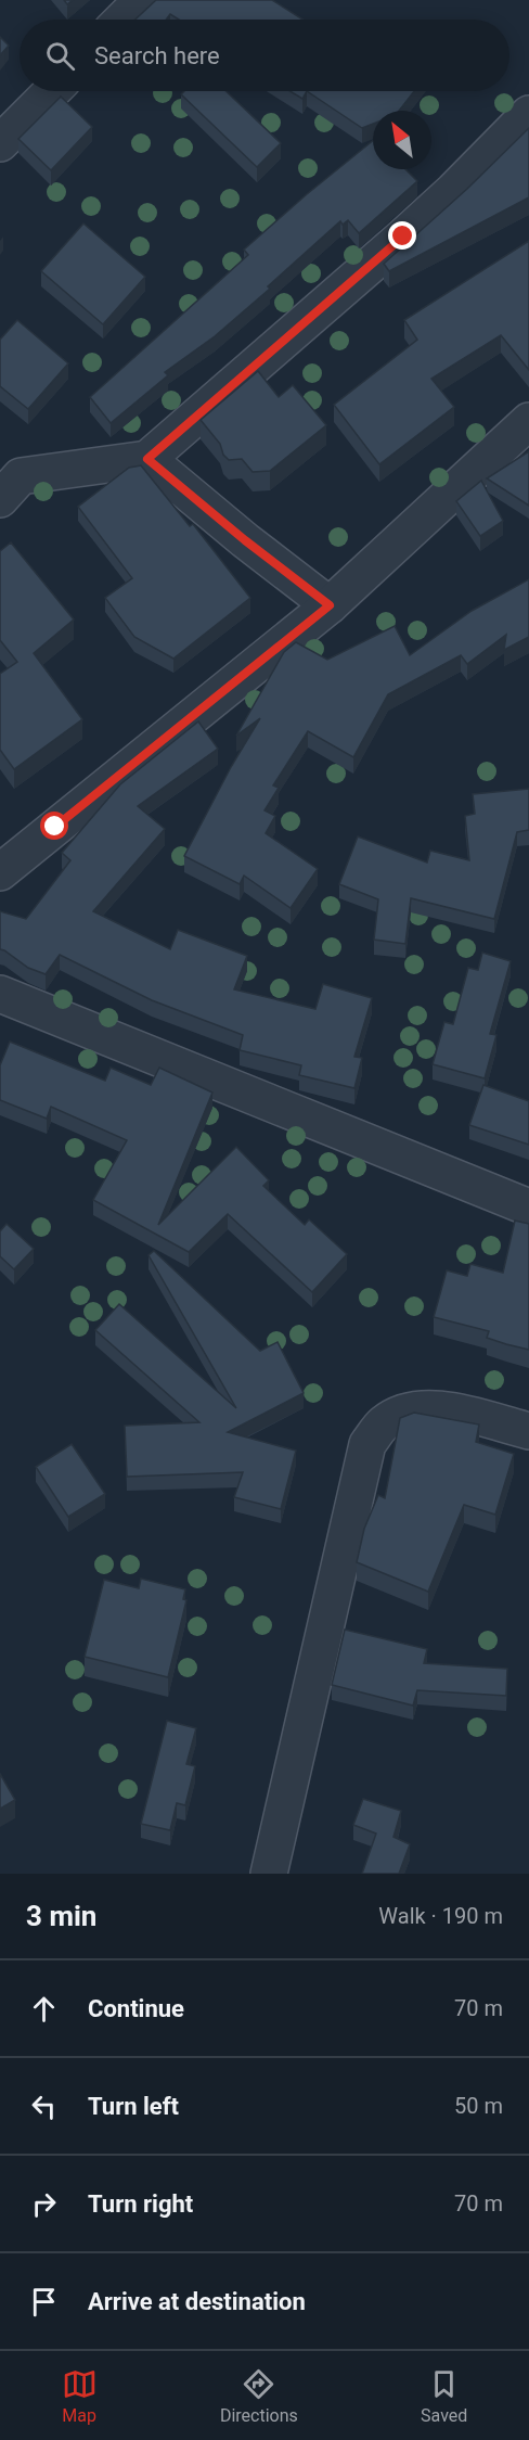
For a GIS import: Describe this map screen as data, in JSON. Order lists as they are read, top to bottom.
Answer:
{
  "north": "top left",
  "page": {
    "search": "Search here",
    "heading": ["3 min", "Walk · 190 m"],
    "list": [
      ["Continue", "70 m"],
      ["Turn left", "50 m"],
      ["Turn right", "70 m"],
      "Arrive at destination"
    ],
    "nav": ["Map", "Directions", "Saved"]
  }
}
